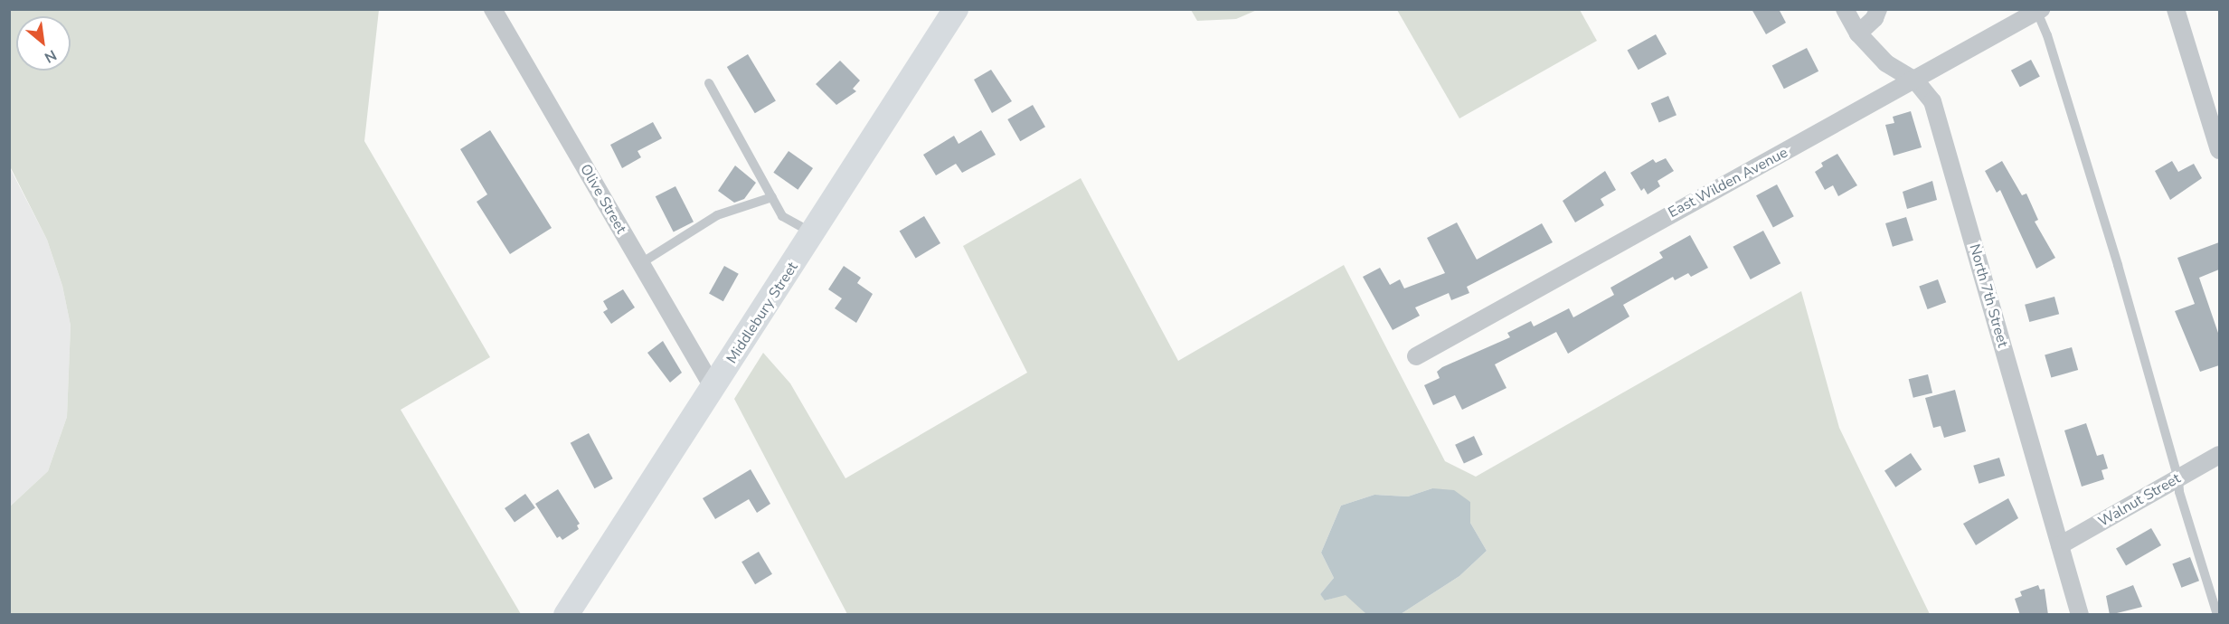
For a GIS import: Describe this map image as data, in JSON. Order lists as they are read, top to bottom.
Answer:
{
  "streets": {
    "main road": ["Middlebury Street"],
    "street": [
      "East Wilden Avenue",
      "Olive Street",
      "North 7th Street",
      "Walnut Street"
    ]
  },
  "crossings": [
    ["East Wilden Avenue", "North 7th Street"],
    ["Olive Street", "Middlebury Street"],
    ["North 7th Street", "Walnut Street"]
  ],
  "north": "bottom right"
}
